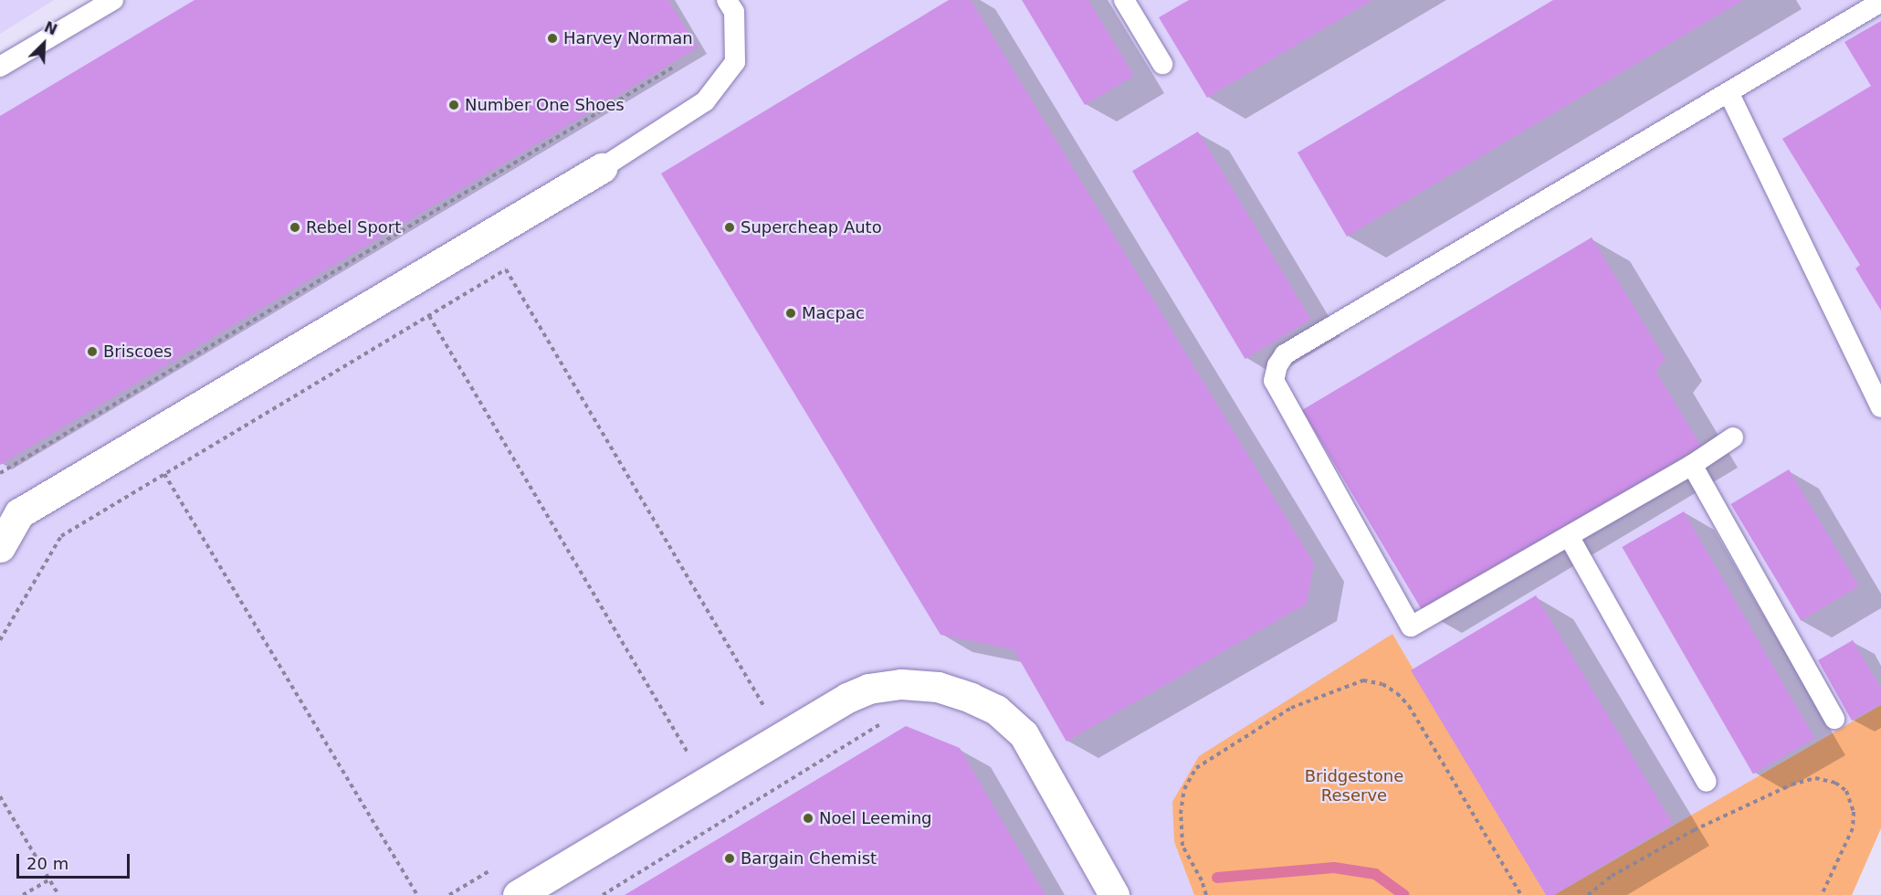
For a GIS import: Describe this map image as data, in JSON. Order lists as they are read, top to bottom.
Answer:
{
  "parks": ["Bridgestone Reserve"],
  "places": [
    "Harvey Norman",
    "Number One Shoes",
    "Rebel Sport",
    "Supercheap Auto",
    "Macpac",
    "Briscoes",
    "Noel Leeming",
    "Bargain Chemist"
  ],
  "scale_bar": "20 m",
  "north": "top right"
}
